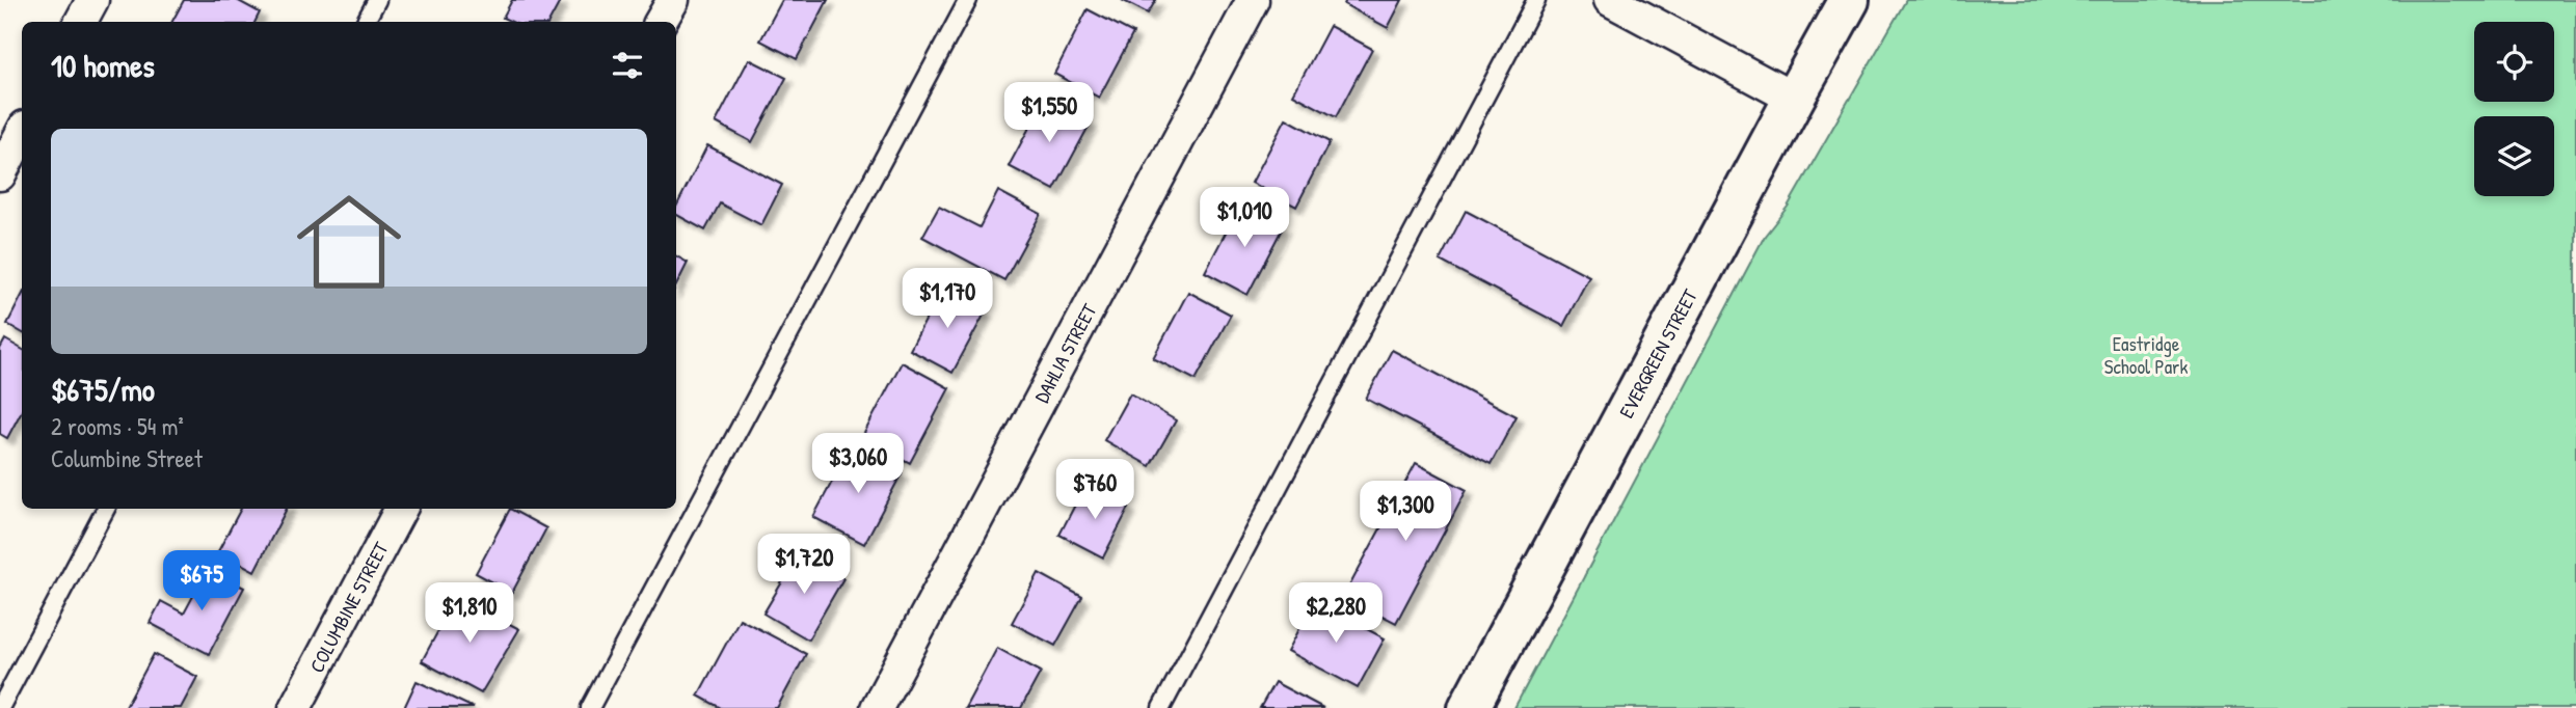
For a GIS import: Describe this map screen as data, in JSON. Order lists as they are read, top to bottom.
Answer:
{
  "streets": {
    "street": ["EVERGREEN STREET", "DAHLIA STREET", "COLUMBINE STREET"]
  },
  "parks": ["Eastridge School Park"],
  "page": {
    "heading": "10 homes",
    "price": [
      "$1,550",
      "$1,010",
      "$1,170",
      "$3,060",
      "$760",
      "$1,300",
      "$1,720",
      "$675",
      "$1,810",
      "$2,280"
    ],
    "list": [
      {
        "name": "$675/mo",
        "note": "2 rooms · 54 m² · Columbine Street"
      }
    ]
  }
}
